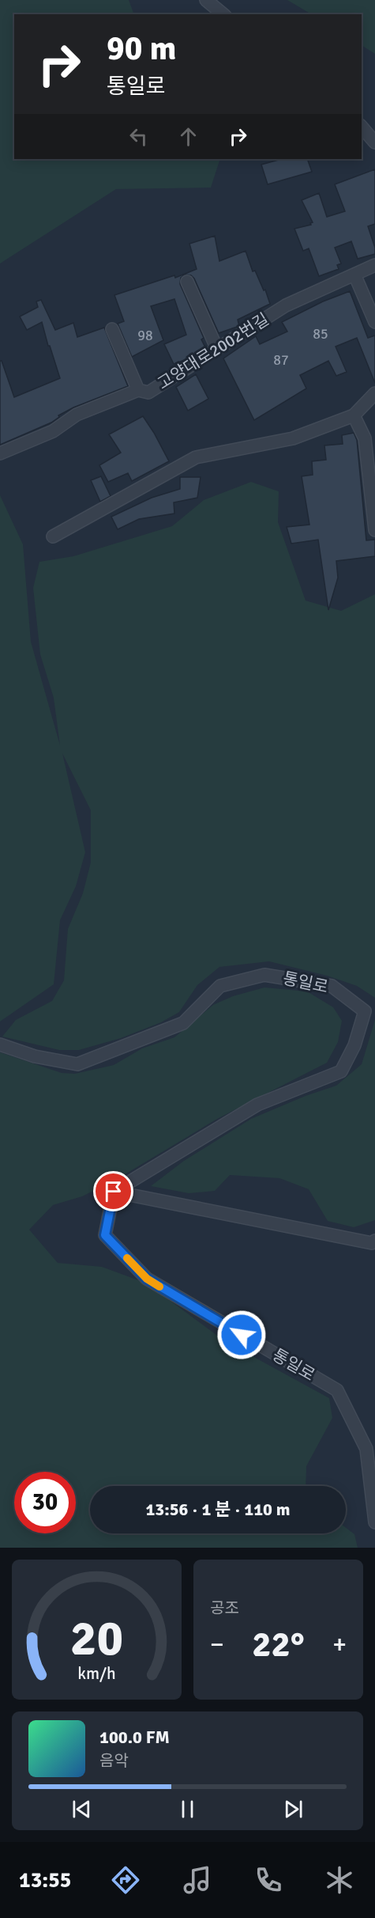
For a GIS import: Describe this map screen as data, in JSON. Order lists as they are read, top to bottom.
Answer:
{
  "streets": {
    "street": ["고양대로2002번길", "통일로"]
  },
  "house_numbers": ["85", "98", "87"],
  "page": {
    "turn": ["90 m", "통일로"],
    "limit": "30",
    "trip": "13:56 · 1 분 · 110 m",
    "tile": "공조",
    "heat": ["−", "22°", "+"],
    "song": ["100.0 FM", "음악"],
    "tabs": "13:55",
    "gauge": ["20", "km/h"]
  }
}
